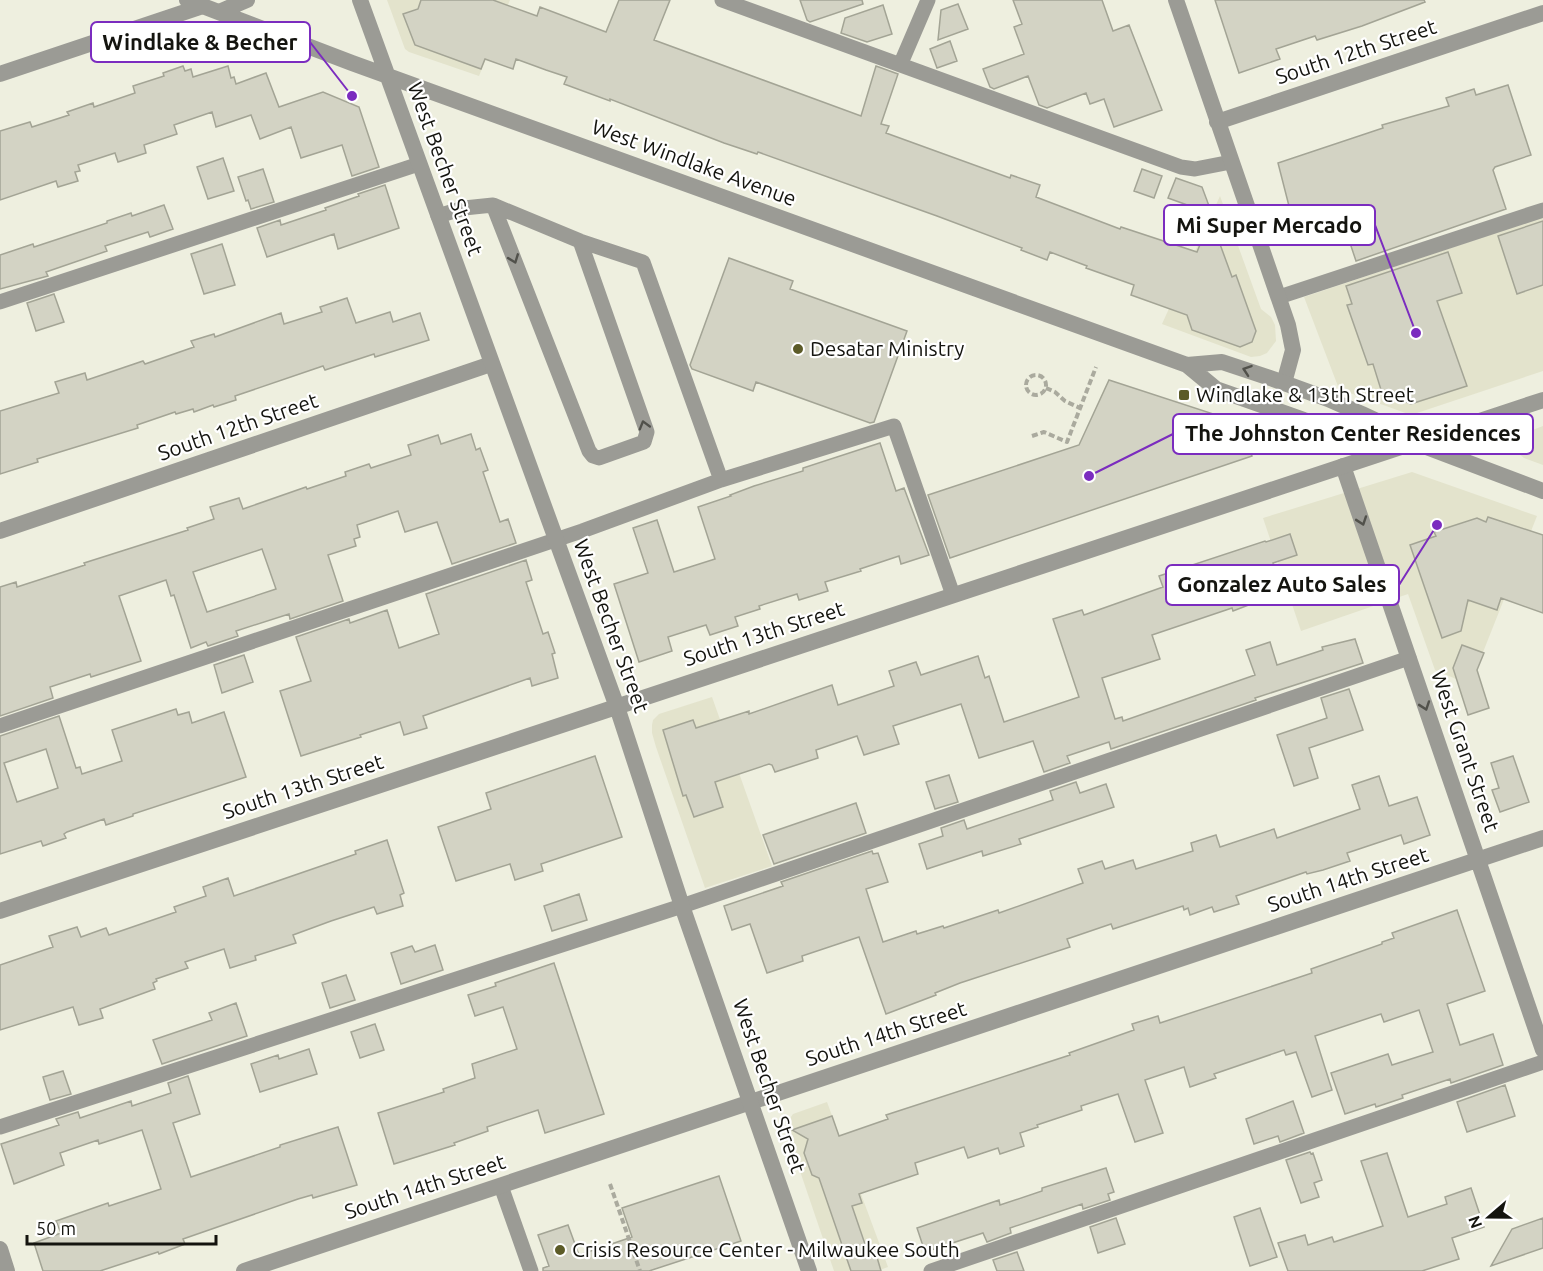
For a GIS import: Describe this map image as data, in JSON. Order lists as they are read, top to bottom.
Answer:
{
  "streets": {
    "street": [
      "South 12th Street",
      "West Windlake Avenue",
      "West Becher Street",
      "South 13th Street",
      "West Grant Street",
      "South 14th Street"
    ]
  },
  "crossings": [
    ["South 12th Street", "West Becher Street"],
    ["West Windlake Avenue", "West Becher Street"],
    ["West Windlake Avenue", "South 13th Street"],
    ["West Becher Street", "South 13th Street"],
    ["West Becher Street", "South 14th Street"],
    ["South 13th Street", "West Grant Street"],
    ["West Grant Street", "South 14th Street"]
  ],
  "one_way": ["West Grant Street"],
  "places": {
    "other": [
      "Windlake & Becher",
      "Mi Super Mercado",
      "Desatar Ministry",
      "The Johnston Center Residences",
      "Gonzalez Auto Sales",
      "Crisis Resource Center - Milwaukee South"
    ],
    "transit": ["Windlake & 13th Street"]
  },
  "scale_bar": "50 m",
  "north": "left"
}
